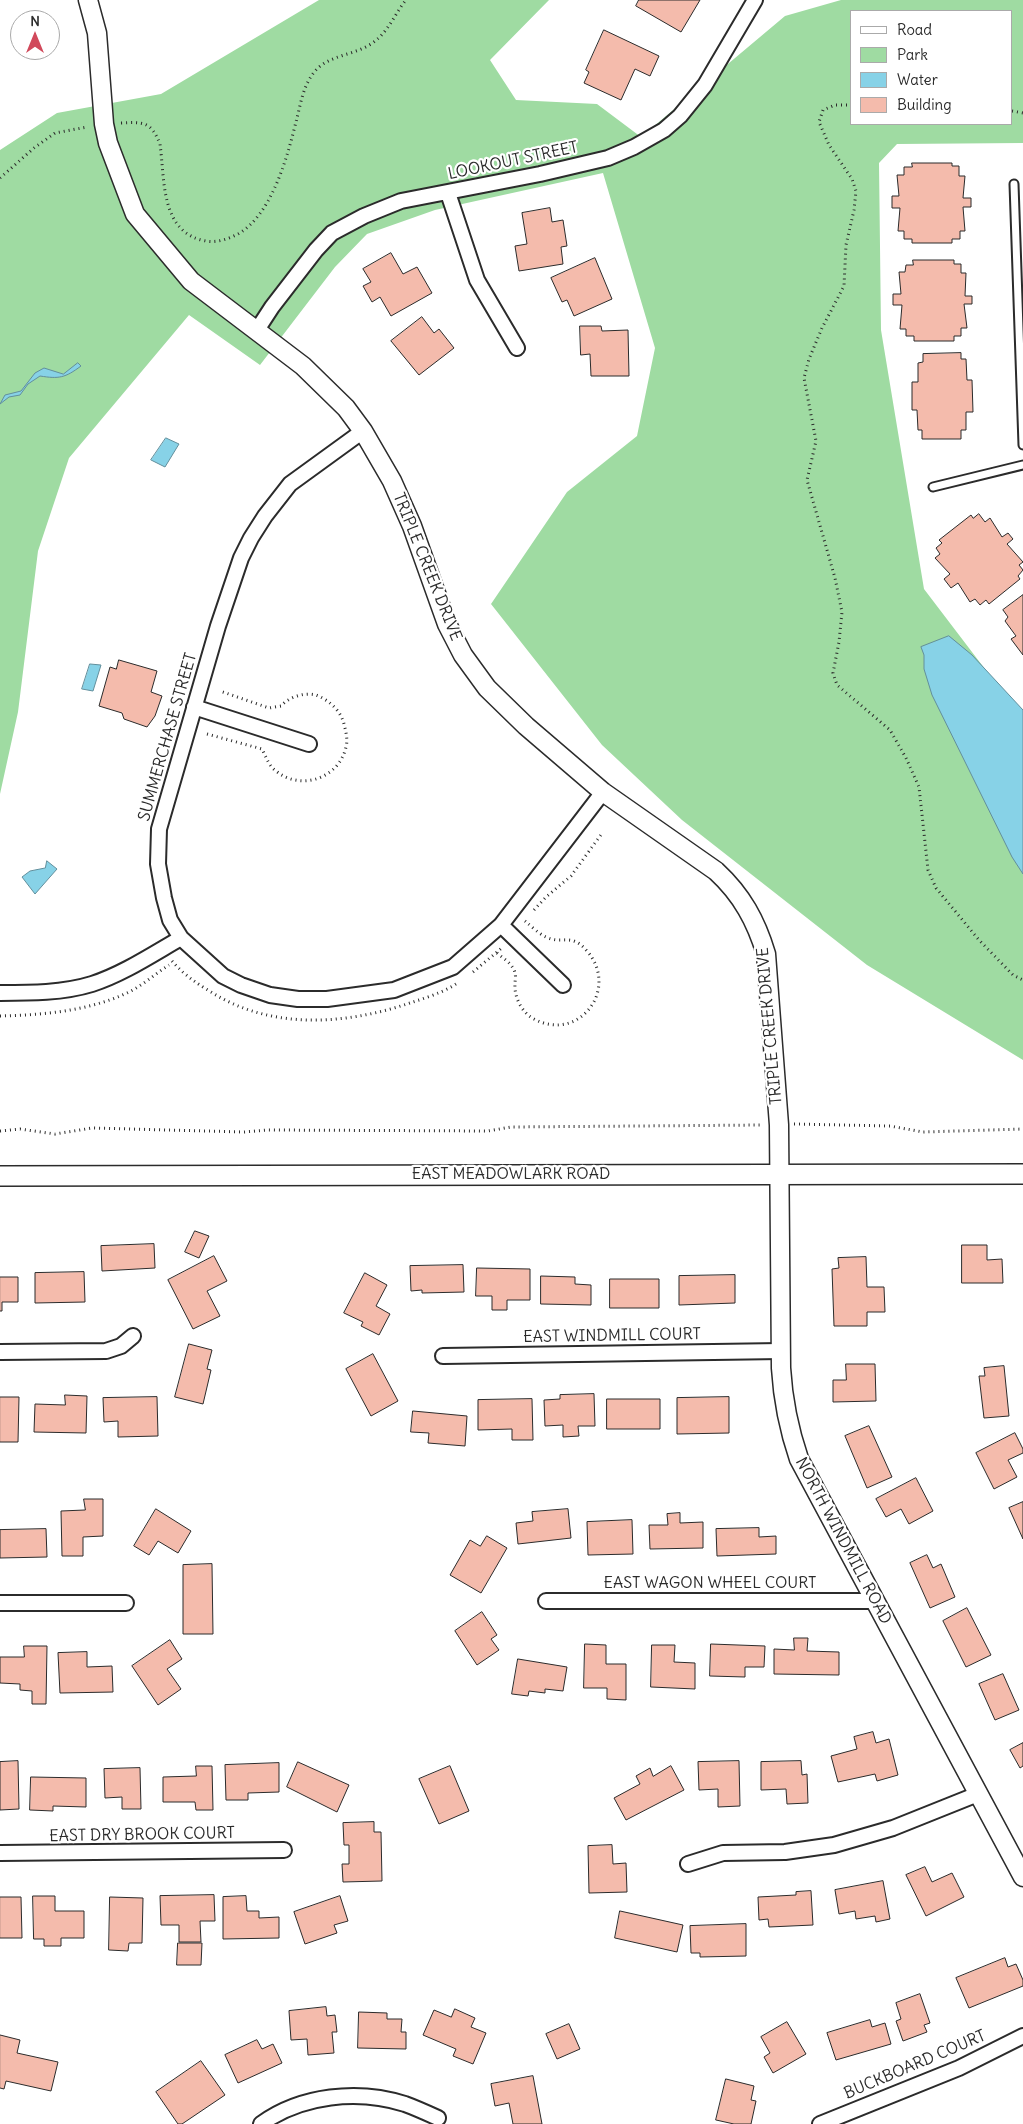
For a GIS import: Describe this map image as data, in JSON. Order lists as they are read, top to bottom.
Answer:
{
  "streets": {
    "main road": ["EAST MEADOWLARK ROAD"],
    "street": [
      "LOOKOUT STREET",
      "TRIPLE CREEK DRIVE",
      "SUMMERCHASE STREET",
      "EAST WINDMILL COURT",
      "NORTH WINDMILL ROAD",
      "EAST WAGON WHEEL COURT",
      "EAST DRY BROOK COURT",
      "BUCKBOARD COURT"
    ]
  },
  "crossings": [
    ["LOOKOUT STREET", "TRIPLE CREEK DRIVE"],
    ["TRIPLE CREEK DRIVE", "SUMMERCHASE STREET"],
    ["TRIPLE CREEK DRIVE", "EAST MEADOWLARK ROAD"],
    ["TRIPLE CREEK DRIVE", "NORTH WINDMILL ROAD"],
    ["EAST MEADOWLARK ROAD", "NORTH WINDMILL ROAD"],
    ["EAST WINDMILL COURT", "NORTH WINDMILL ROAD"],
    ["NORTH WINDMILL ROAD", "EAST WAGON WHEEL COURT"]
  ],
  "legend": [
    "Road",
    "Park",
    "Water",
    "Building"
  ],
  "north": "top"
}
